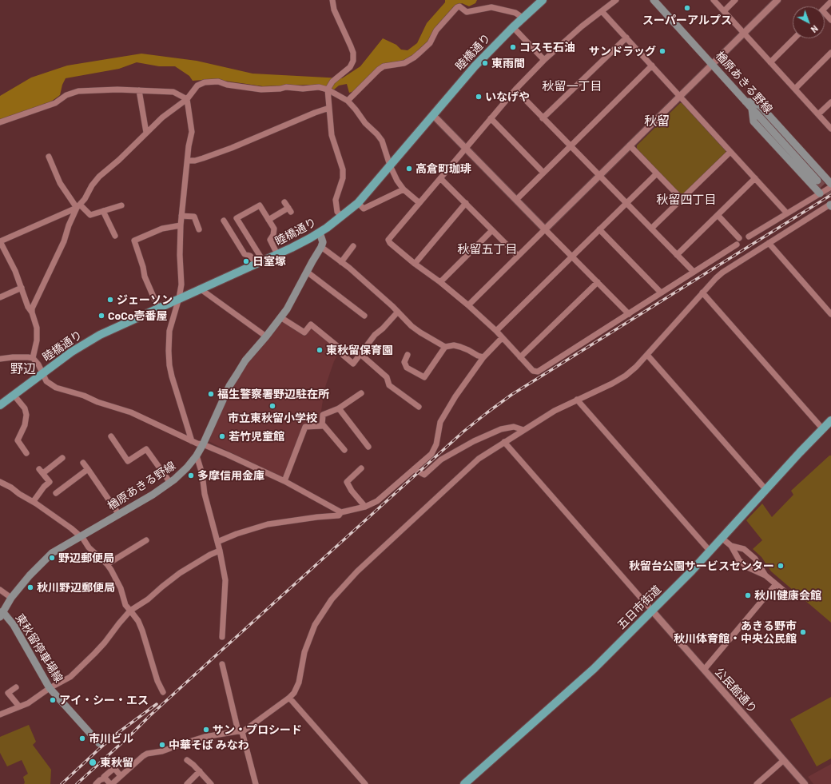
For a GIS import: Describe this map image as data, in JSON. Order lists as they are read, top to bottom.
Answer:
{
  "streets": {
    "main road": [
      "睦橋通り",
      "楢原あきる野線",
      "五日市街道",
      "東秋留停車場線"
    ],
    "street": ["公民館通り"]
  },
  "crossings": [
    ["楢原あきる野線", "東秋留停車場線"],
    ["五日市街道", "公民館通り"]
  ],
  "districts": [
    "秋留一丁目",
    "秋留",
    "秋留四丁目",
    "秋留五丁目",
    "野辺"
  ],
  "places": [
    "スーパーアルプス",
    "コスモ石油",
    "サンドラッグ",
    "東雨間",
    "いなげや",
    "高倉町珈琲",
    "日室塚",
    "ジェーソン",
    "CoCo壱番屋",
    "東秋留保育園",
    "福生警察署野辺駐在所",
    "市立東秋留小学校",
    "若竹児童館",
    "多摩信用金庫",
    "野辺郵便局",
    "秋留台公園サービスセンター",
    "秋川野辺郵便局",
    "秋川健康会館",
    "あきる野市 秋川体育館・中央公民館",
    "アイ・シー・エス",
    "サン・プロシード",
    "市川ビル",
    "中華そば みなわ",
    "東秋留"
  ],
  "north": "bottom right"
}
